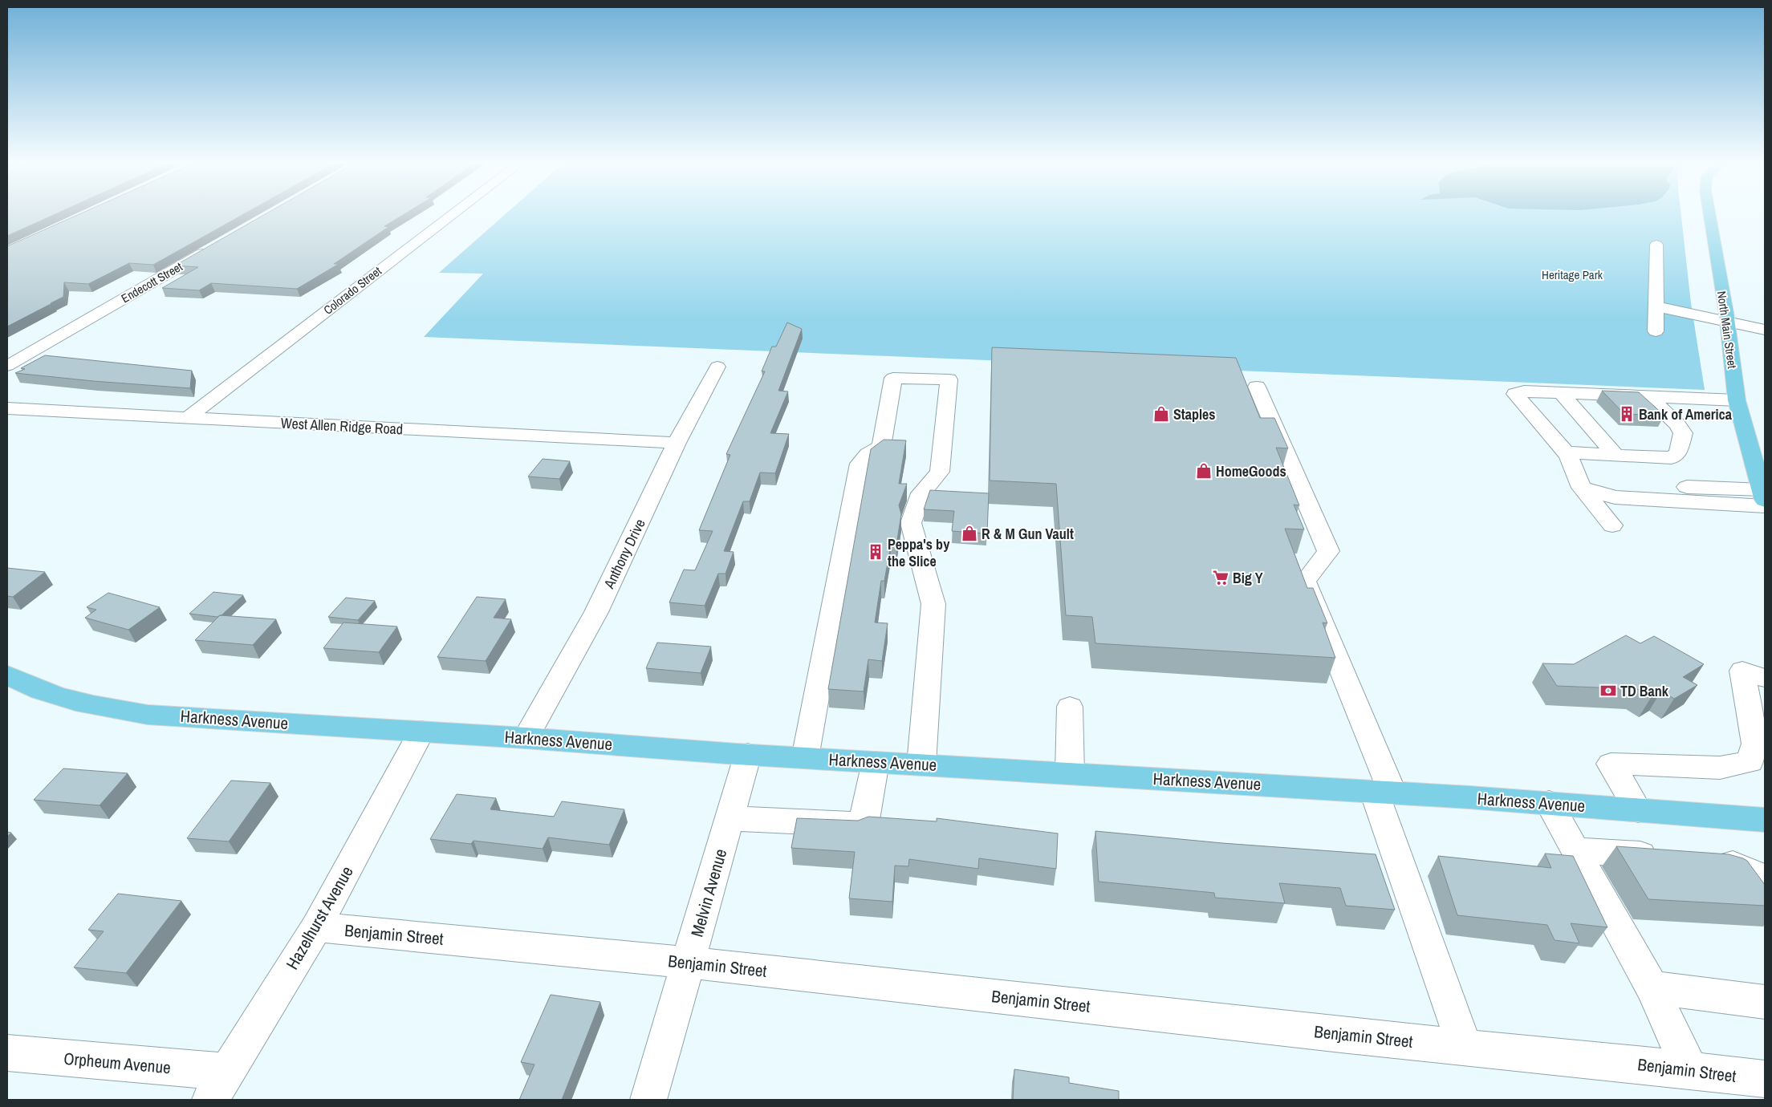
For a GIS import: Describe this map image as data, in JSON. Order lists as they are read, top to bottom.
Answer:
{
  "streets": {
    "main road": ["North Main Street", "Harkness Avenue"],
    "street": [
      "Endecott Street",
      "Colorado Street",
      "West Allen Ridge Road",
      "Anthony Drive",
      "Melvin Avenue",
      "Hazelhurst Avenue",
      "Benjamin Street",
      "Orpheum Avenue"
    ]
  },
  "crossings": [
    ["Colorado Street", "West Allen Ridge Road"],
    ["West Allen Ridge Road", "Anthony Drive"],
    ["Anthony Drive", "Harkness Avenue"],
    ["Harkness Avenue", "Melvin Avenue"],
    ["Harkness Avenue", "Hazelhurst Avenue"],
    ["Melvin Avenue", "Benjamin Street"],
    ["Hazelhurst Avenue", "Benjamin Street"],
    ["Hazelhurst Avenue", "Orpheum Avenue"]
  ],
  "parks": ["Heritage Park"],
  "places": {
    "shop": ["Staples", "HomeGoods", "R & M Gun Vault"],
    "building": ["Bank of America", "Peppa's by the Slice"],
    "supermarket": ["Big Y"],
    "bank": ["TD Bank"]
  }
}
